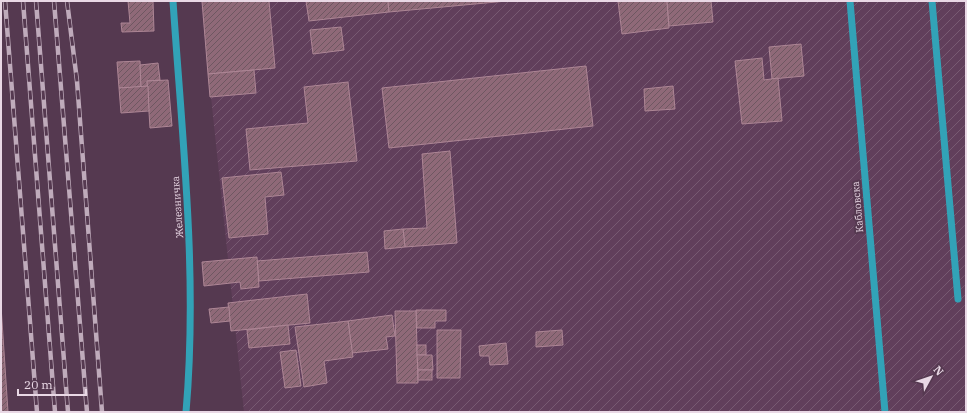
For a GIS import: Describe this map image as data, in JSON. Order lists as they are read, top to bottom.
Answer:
{
  "streets": {
    "street": ["Железничка", "Кабловска"]
  },
  "scale_bar": "20 m",
  "north": "top right"
}
